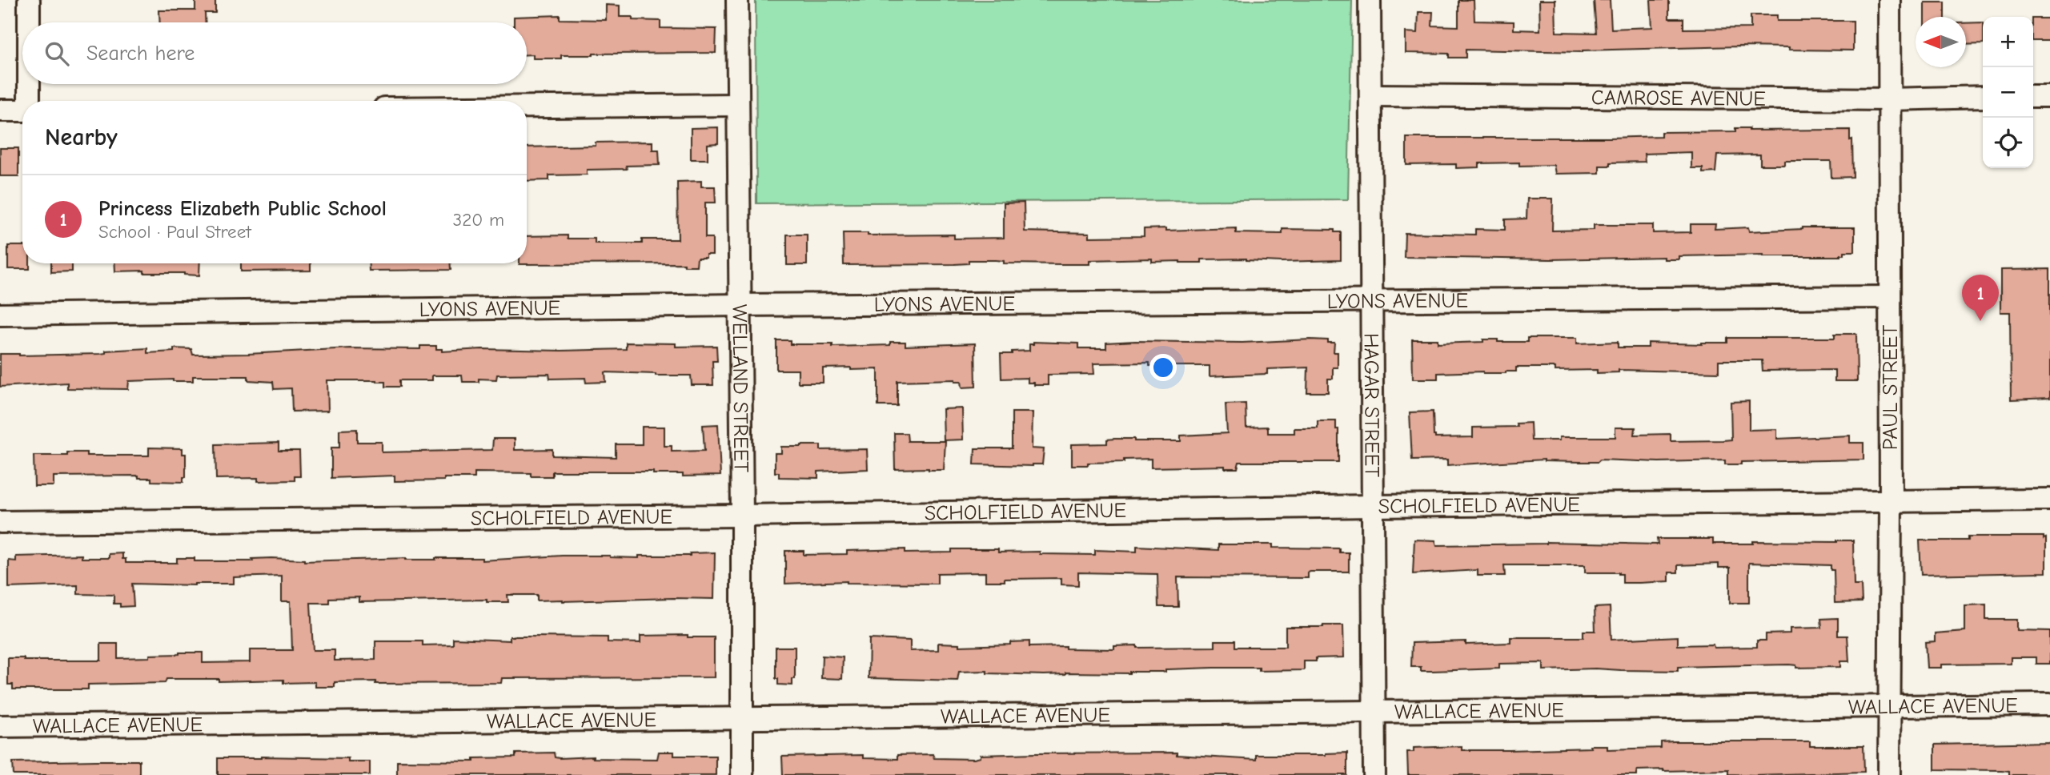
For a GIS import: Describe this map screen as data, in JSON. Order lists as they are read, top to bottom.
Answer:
{
  "streets": {
    "street": [
      "CAMROSE AVENUE",
      "LYONS AVENUE",
      "WELLAND STREET",
      "PAUL STREET",
      "HAGAR STREET",
      "SCHOLFIELD AVENUE",
      "WALLACE AVENUE"
    ]
  },
  "crossings": [
    ["CAMROSE AVENUE", "PAUL STREET"],
    ["CAMROSE AVENUE", "HAGAR STREET"],
    ["LYONS AVENUE", "WELLAND STREET"],
    ["LYONS AVENUE", "PAUL STREET"],
    ["LYONS AVENUE", "HAGAR STREET"],
    ["WELLAND STREET", "SCHOLFIELD AVENUE"],
    ["WELLAND STREET", "WALLACE AVENUE"],
    ["PAUL STREET", "SCHOLFIELD AVENUE"],
    ["PAUL STREET", "WALLACE AVENUE"],
    ["HAGAR STREET", "SCHOLFIELD AVENUE"],
    ["HAGAR STREET", "WALLACE AVENUE"]
  ],
  "north": "left",
  "page": {
    "map_buttons": ["+", "−"],
    "search": "Search here",
    "heading": "Nearby",
    "list": [
      {
        "mark": "1",
        "name": "Princess Elizabeth Public School",
        "note": "School · Paul Street",
        "value": "320 m"
      }
    ],
    "pins": "1"
  }
}
